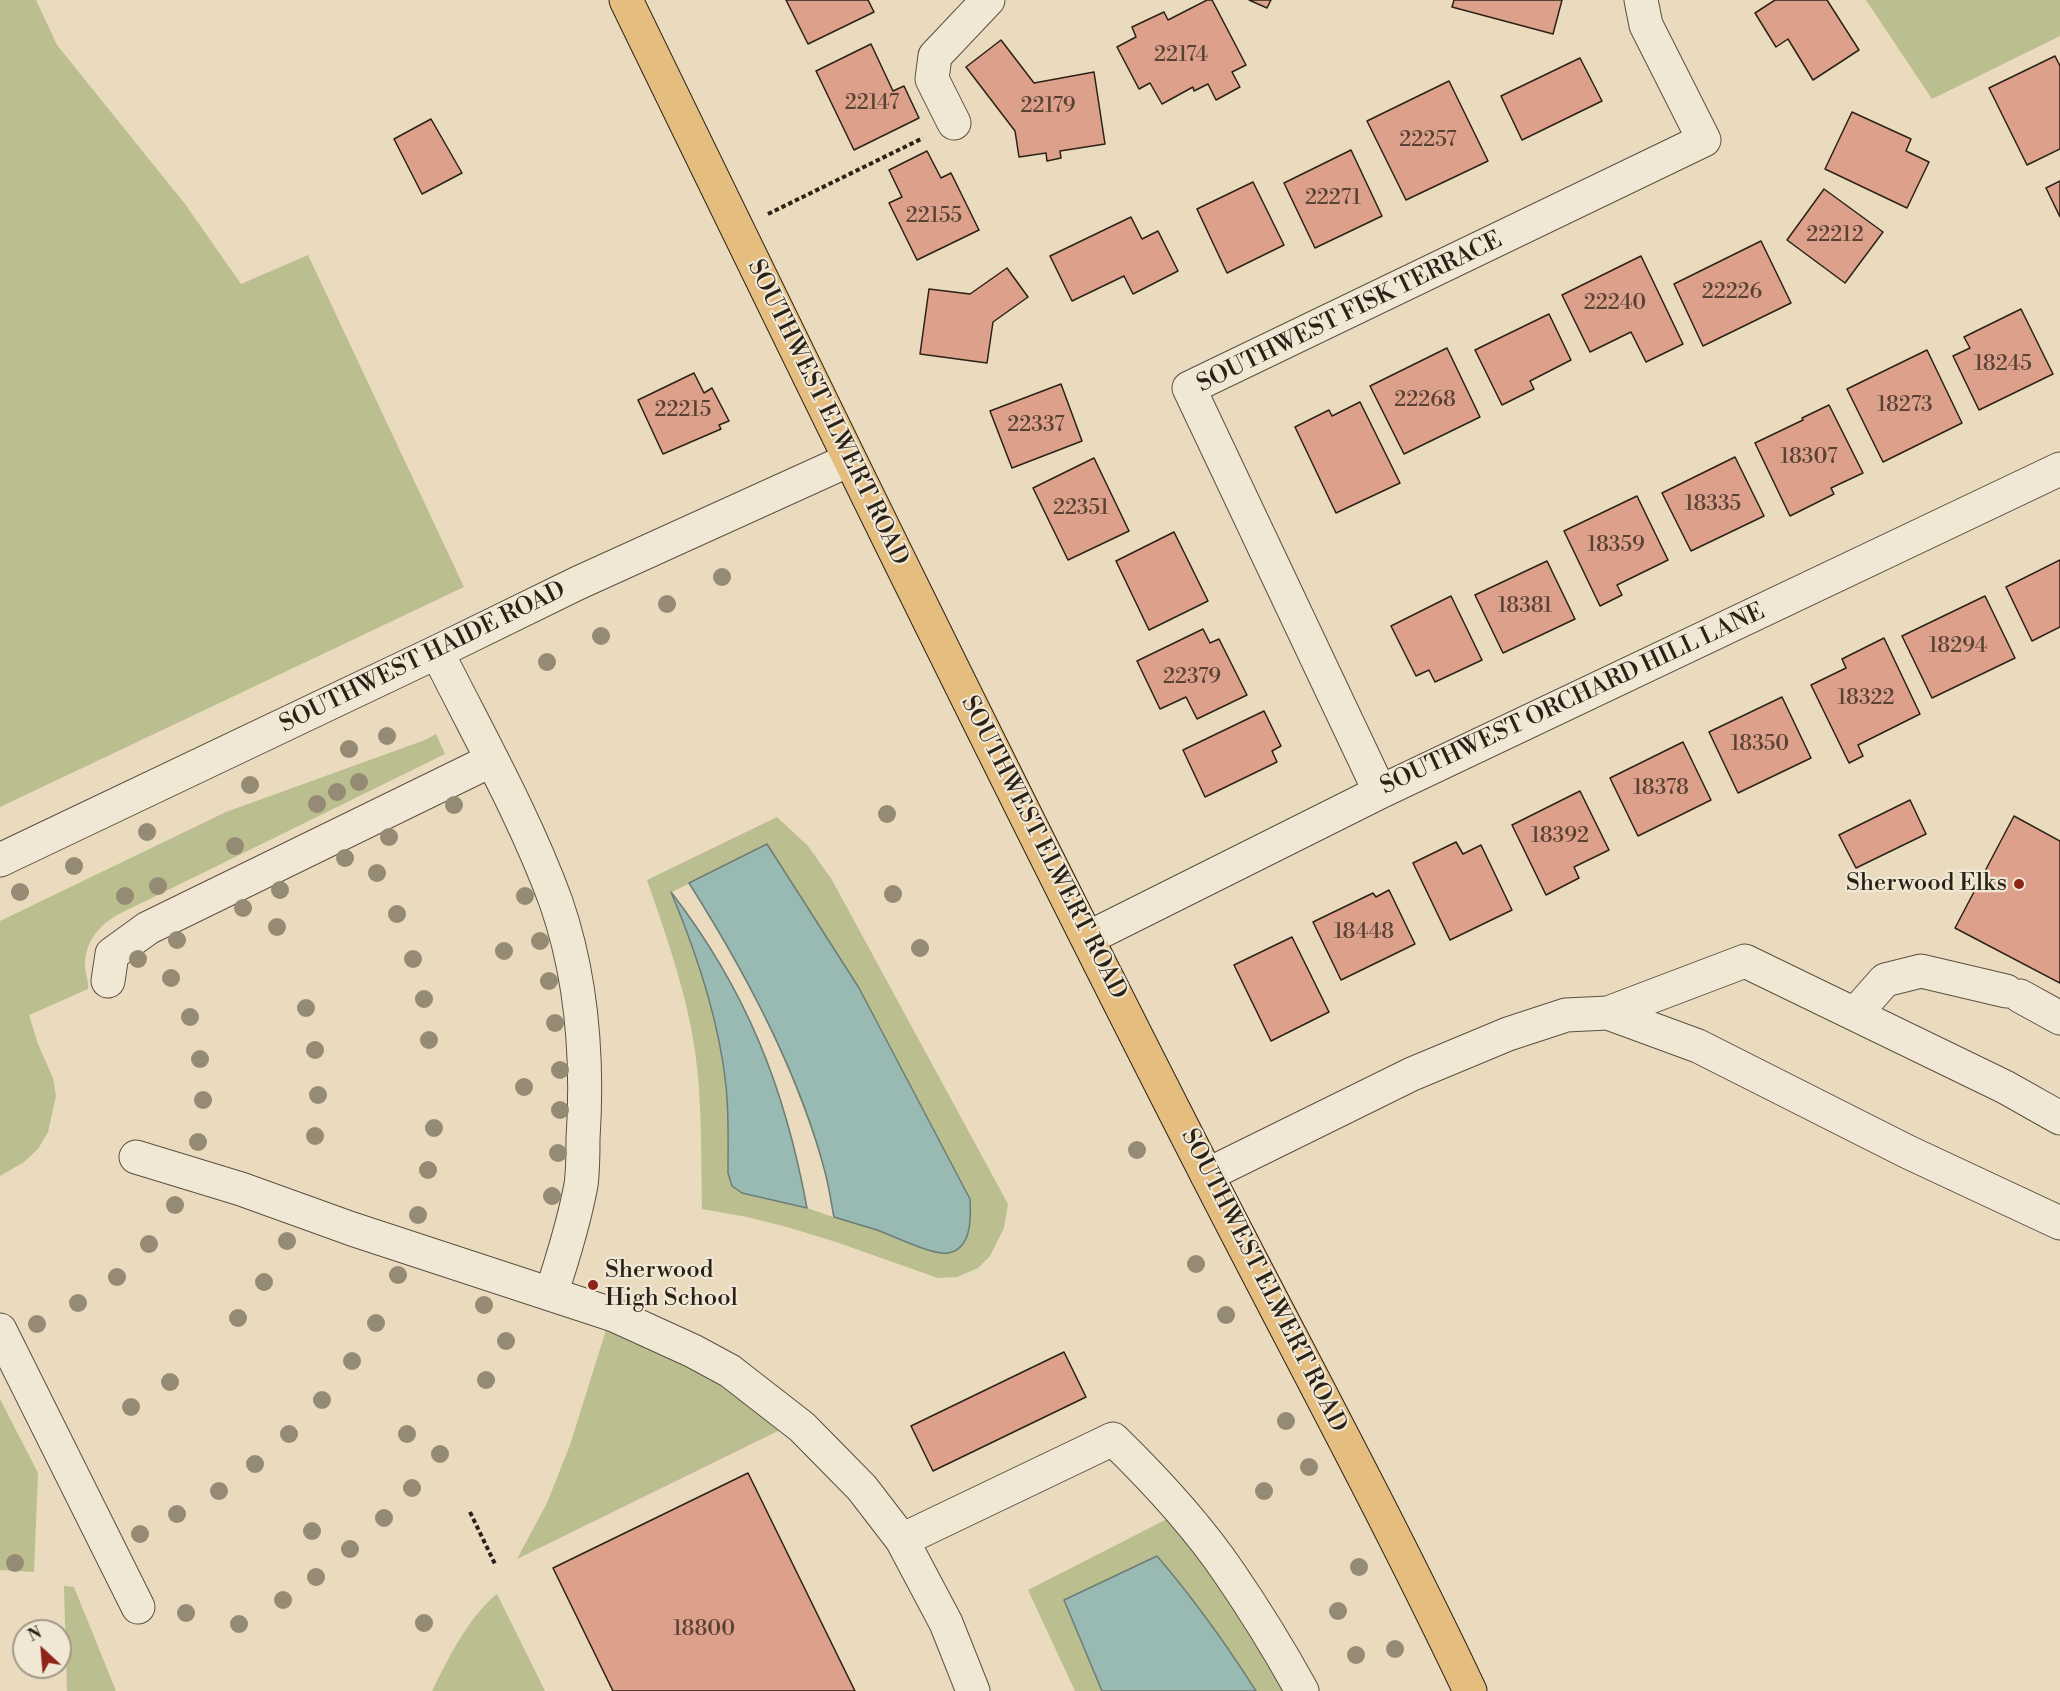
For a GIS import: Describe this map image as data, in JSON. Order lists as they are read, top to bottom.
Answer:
{
  "streets": {
    "main road": ["SOUTHWEST ELWERT ROAD"],
    "street": ["SOUTHWEST FISK TERRACE", "SOUTHWEST HAIDE ROAD", "SOUTHWEST ORCHARD HILL LANE"]
  },
  "crossings": [
    ["SOUTHWEST FISK TERRACE", "SOUTHWEST ORCHARD HILL LANE"],
    ["SOUTHWEST ELWERT ROAD", "SOUTHWEST HAIDE ROAD"],
    ["SOUTHWEST ELWERT ROAD", "SOUTHWEST ORCHARD HILL LANE"]
  ],
  "places": ["Sherwood Elks", "Sherwood High School"],
  "house_numbers": [
    "22174",
    "22147",
    "22179",
    "22257",
    "22271",
    "22155",
    "22212",
    "22226",
    "22240",
    "18245",
    "22268",
    "18273",
    "22215",
    "22337",
    "18307",
    "18335",
    "22351",
    "18359",
    "18381",
    "18294",
    "22379",
    "18322",
    "18350",
    "18378",
    "18392",
    "18448",
    "18800"
  ],
  "north": "top left"
}
